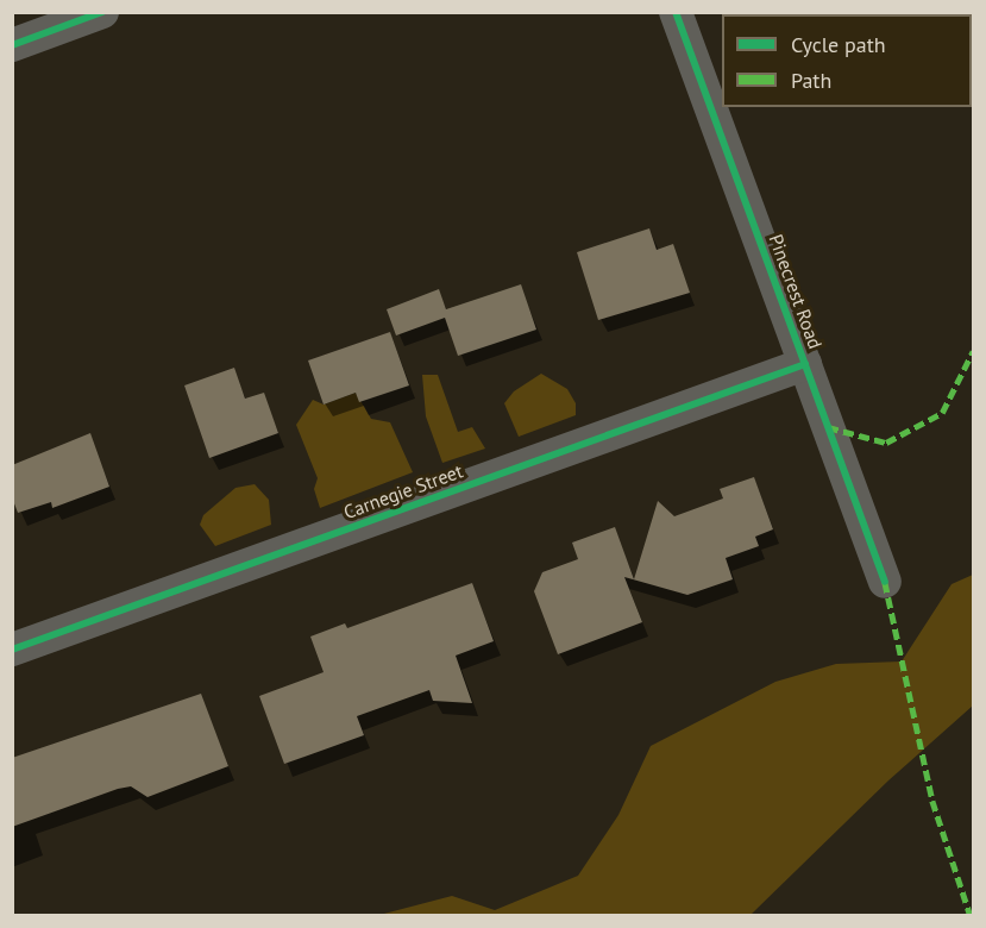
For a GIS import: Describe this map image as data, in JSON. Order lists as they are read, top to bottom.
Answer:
{
  "streets": {
    "street": ["Pinecrest Road", "Carnegie Street"]
  },
  "crossings": [
    ["Pinecrest Road", "Carnegie Street"]
  ],
  "legend": ["Cycle path", "Path"]
}
